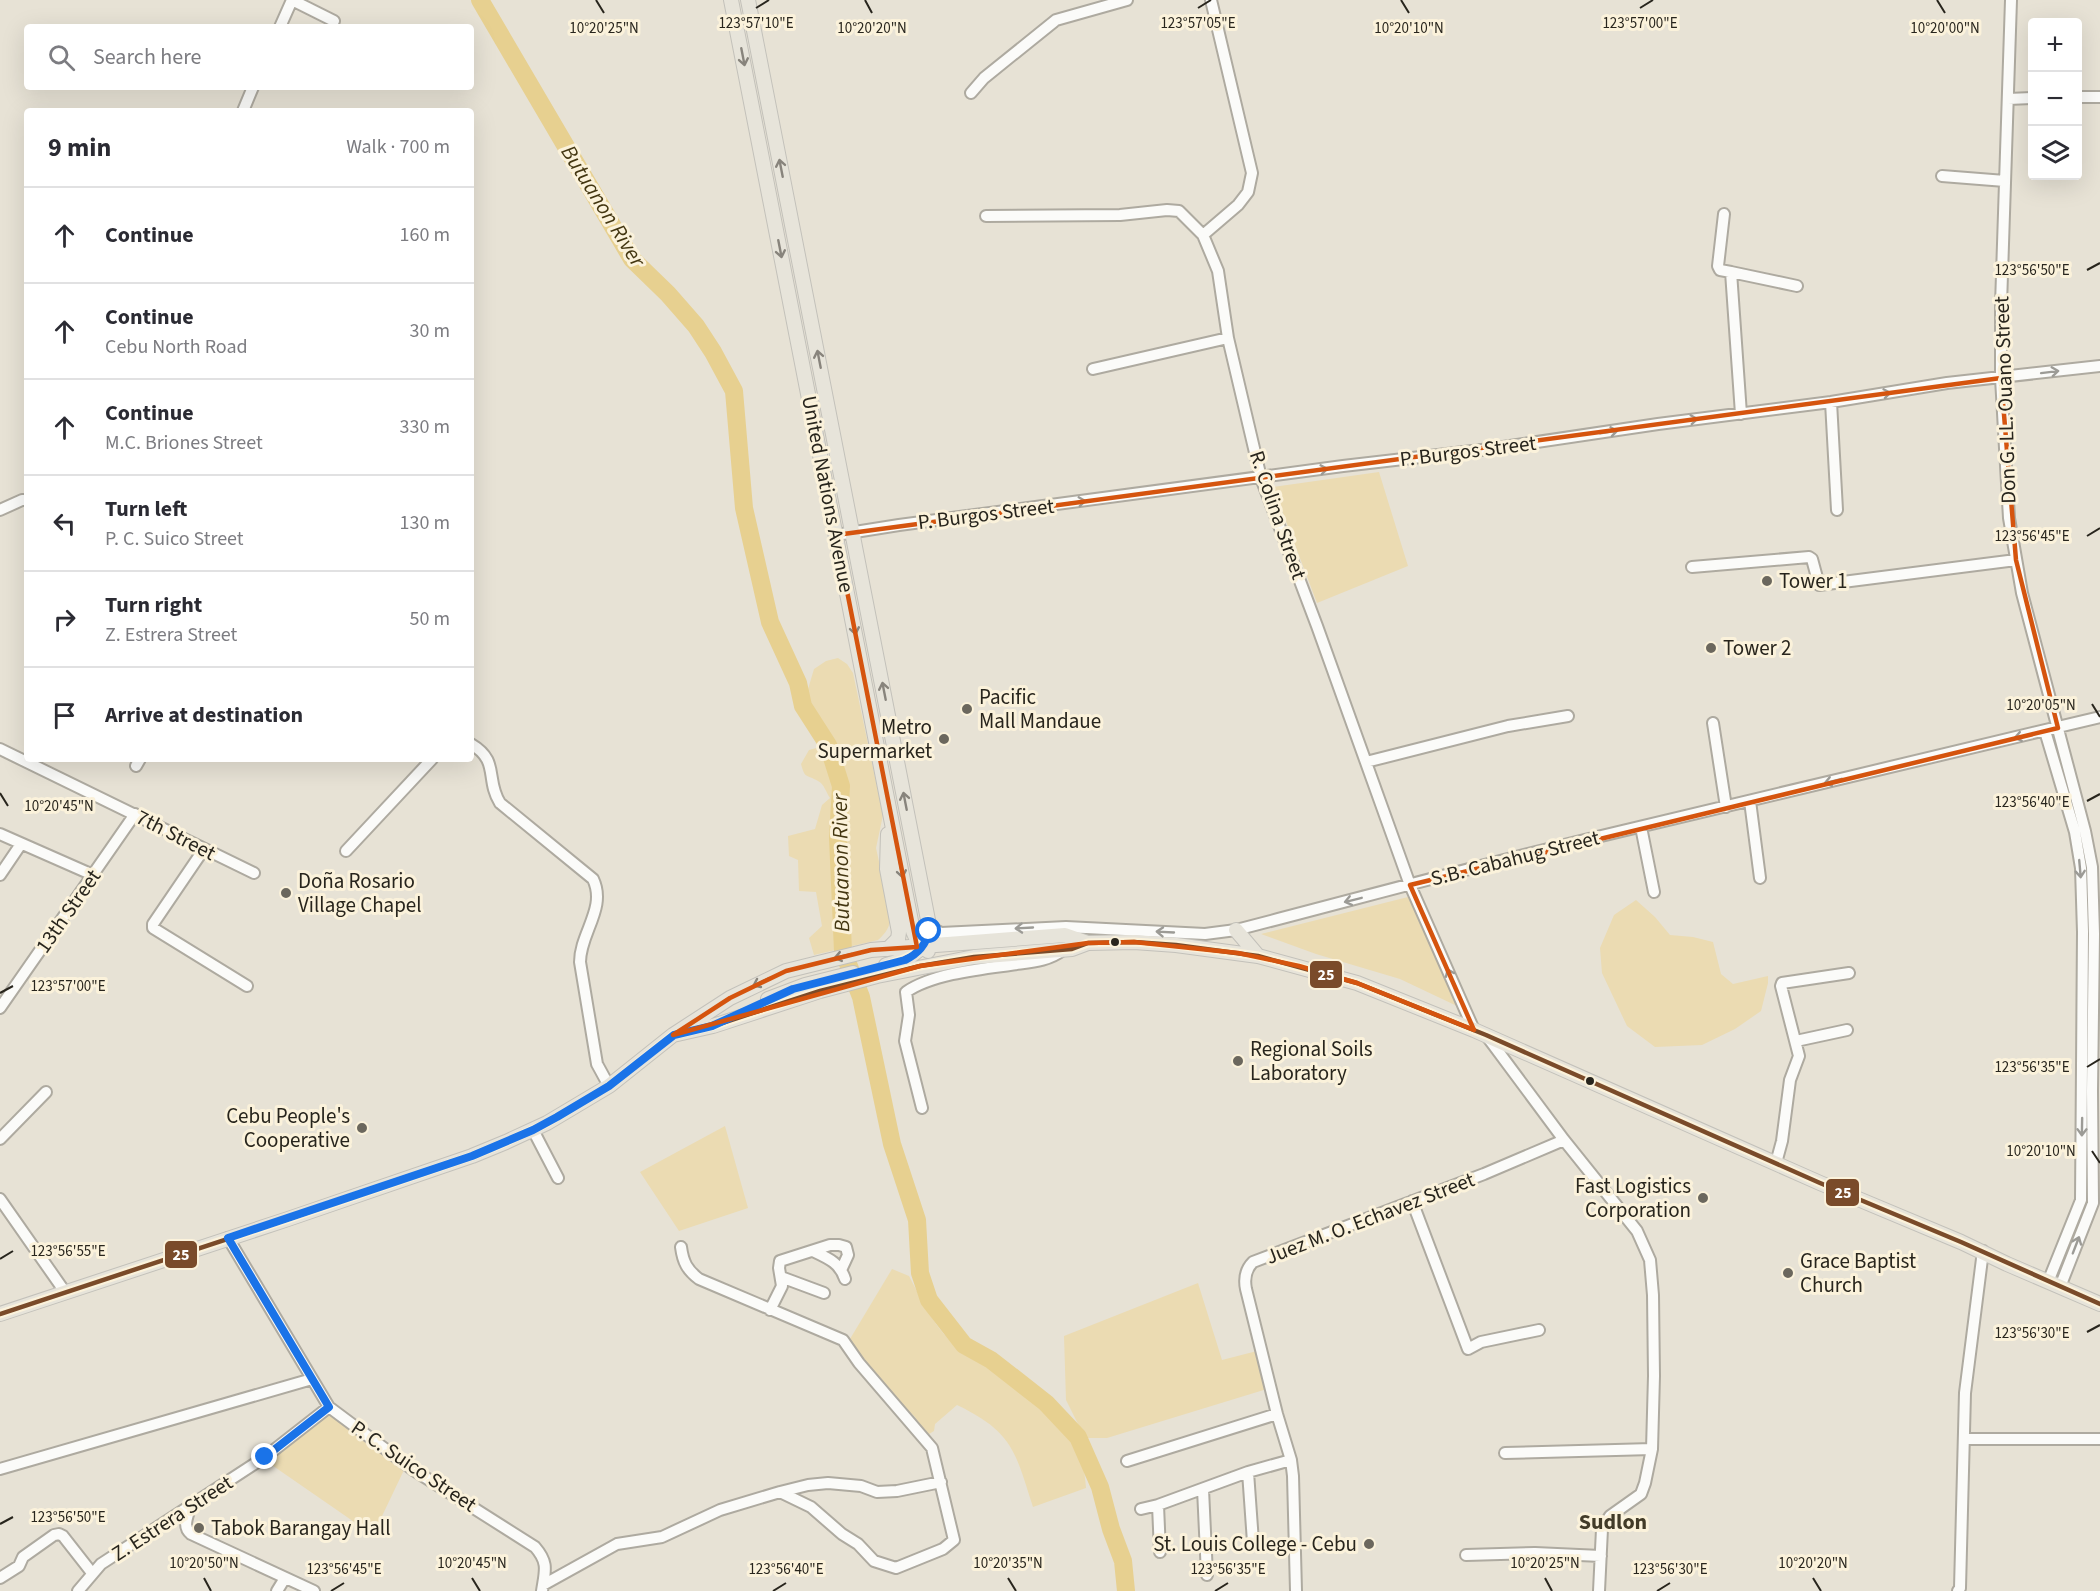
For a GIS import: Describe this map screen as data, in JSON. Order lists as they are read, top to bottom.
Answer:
{
  "streets": {
    "main road": ["United Nations Avenue"],
    "street": [
      "Don G. LL. Ouano Street",
      "P. Burgos Street",
      "R. Colina Street",
      "7th Street",
      "S.B. Cabahug Street",
      "13th Street",
      "Juez M. O. Echavez Street",
      "P. C. Suico Street",
      "Z. Estrera Street"
    ]
  },
  "crossings": [
    ["Don G. LL. Ouano Street", "P. Burgos Street"],
    ["Don G. LL. Ouano Street", "S.B. Cabahug Street"],
    ["P. Burgos Street", "United Nations Avenue"],
    ["P. Burgos Street", "R. Colina Street"],
    ["United Nations Avenue", "S.B. Cabahug Street"],
    ["R. Colina Street", "S.B. Cabahug Street"],
    ["R. Colina Street", "Juez M. O. Echavez Street"],
    ["7th Street", "13th Street"],
    ["P. C. Suico Street", "Z. Estrera Street"]
  ],
  "one_way": ["P. Burgos Street", "S.B. Cabahug Street"],
  "districts": ["Sudlon"],
  "water": ["Butuanon River"],
  "places": [
    "Tower 1",
    "Tower 2",
    "Pacific Mall Mandaue",
    "Metro Supermarket",
    "Doña Rosario Village Chapel",
    "Regional Soils Laboratory",
    "Cebu People's Cooperative",
    "Fast Logistics Corporation",
    "Grace Baptist Church",
    "Tabok Barangay Hall",
    "St. Louis College - Cebu"
  ],
  "lines": ["transit line 25"],
  "page": {
    "map_buttons": ["+", "−"],
    "search": "Search here",
    "heading": ["9 min", "Walk · 700 m"],
    "list": [
      ["Continue", "160 m"],
      ["Continue", "Cebu North Road", "30 m"],
      ["Continue", "M.C. Briones Street", "330 m"],
      ["Turn left", "P. C. Suico Street", "130 m"],
      ["Turn right", "Z. Estrera Street", "50 m"],
      "Arrive at destination"
    ]
  },
  "coordinates": [
    "123°57'10\"E",
    "123°57'05\"E",
    "123°57'00\"E",
    "10°20'25\"N",
    "10°20'20\"N",
    "10°20'10\"N",
    "10°20'00\"N",
    "123°56'50\"E",
    "123°56'45\"E",
    "10°20'05\"N",
    "123°56'40\"E",
    "10°20'45\"N",
    "123°56'35\"E",
    "123°56'55\"E",
    "123°56'30\"E",
    "10°20'50\"N",
    "10°20'35\"N"
  ]
}
